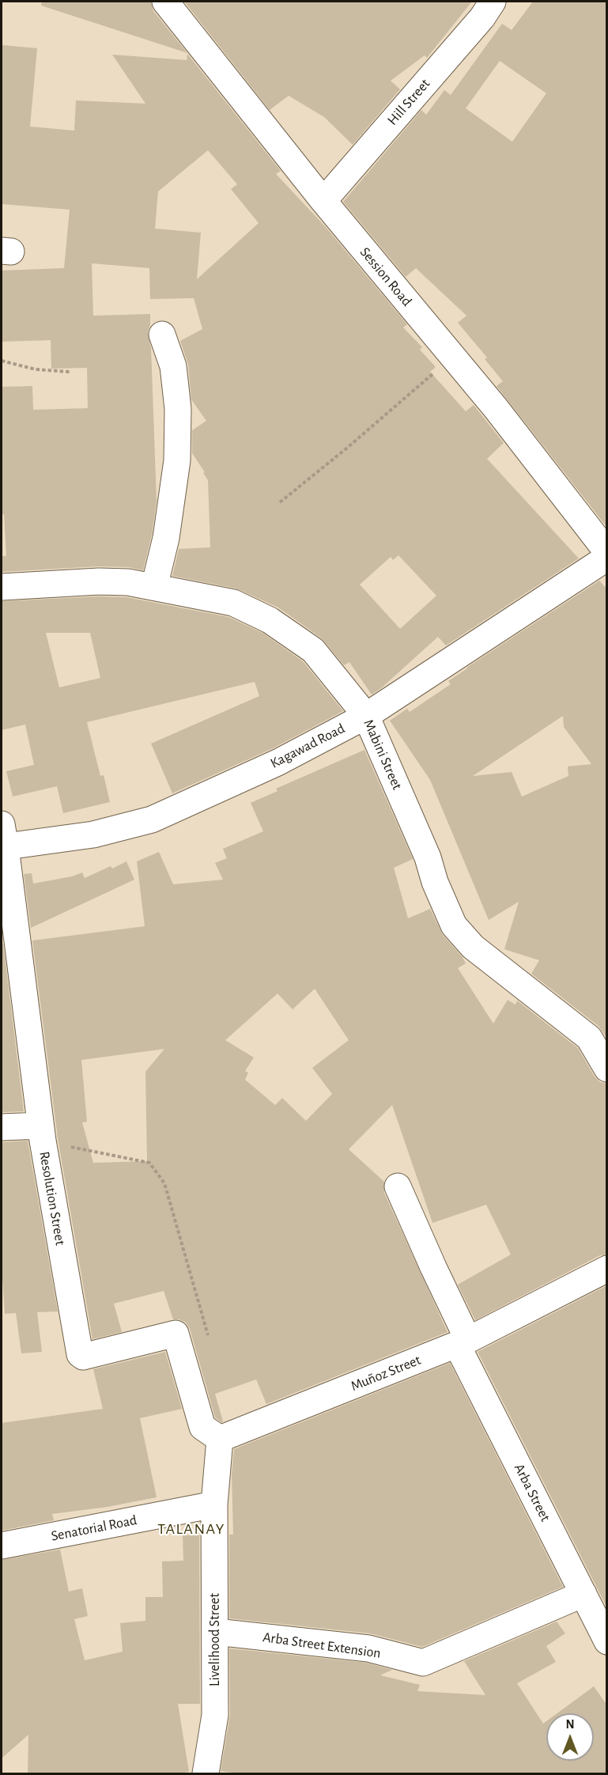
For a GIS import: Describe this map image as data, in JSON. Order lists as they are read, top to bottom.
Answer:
{
  "streets": {
    "street": [
      "Hill Street",
      "Session Road",
      "Kagawad Road",
      "Mabini Street",
      "Resolution Street",
      "Muñoz Street",
      "Arba Street",
      "Senatorial Road",
      "Livelihood Street",
      "Arba Street Extension"
    ]
  },
  "crossings": [
    ["Hill Street", "Session Road"],
    ["Kagawad Road", "Mabini Street"],
    ["Kagawad Road", "Resolution Street"],
    ["Resolution Street", "Muñoz Street"],
    ["Muñoz Street", "Arba Street"],
    ["Arba Street", "Arba Street Extension"],
    ["Senatorial Road", "Livelihood Street"],
    ["Livelihood Street", "Arba Street Extension"]
  ],
  "districts": ["TALANAY"],
  "north": "top"
}
